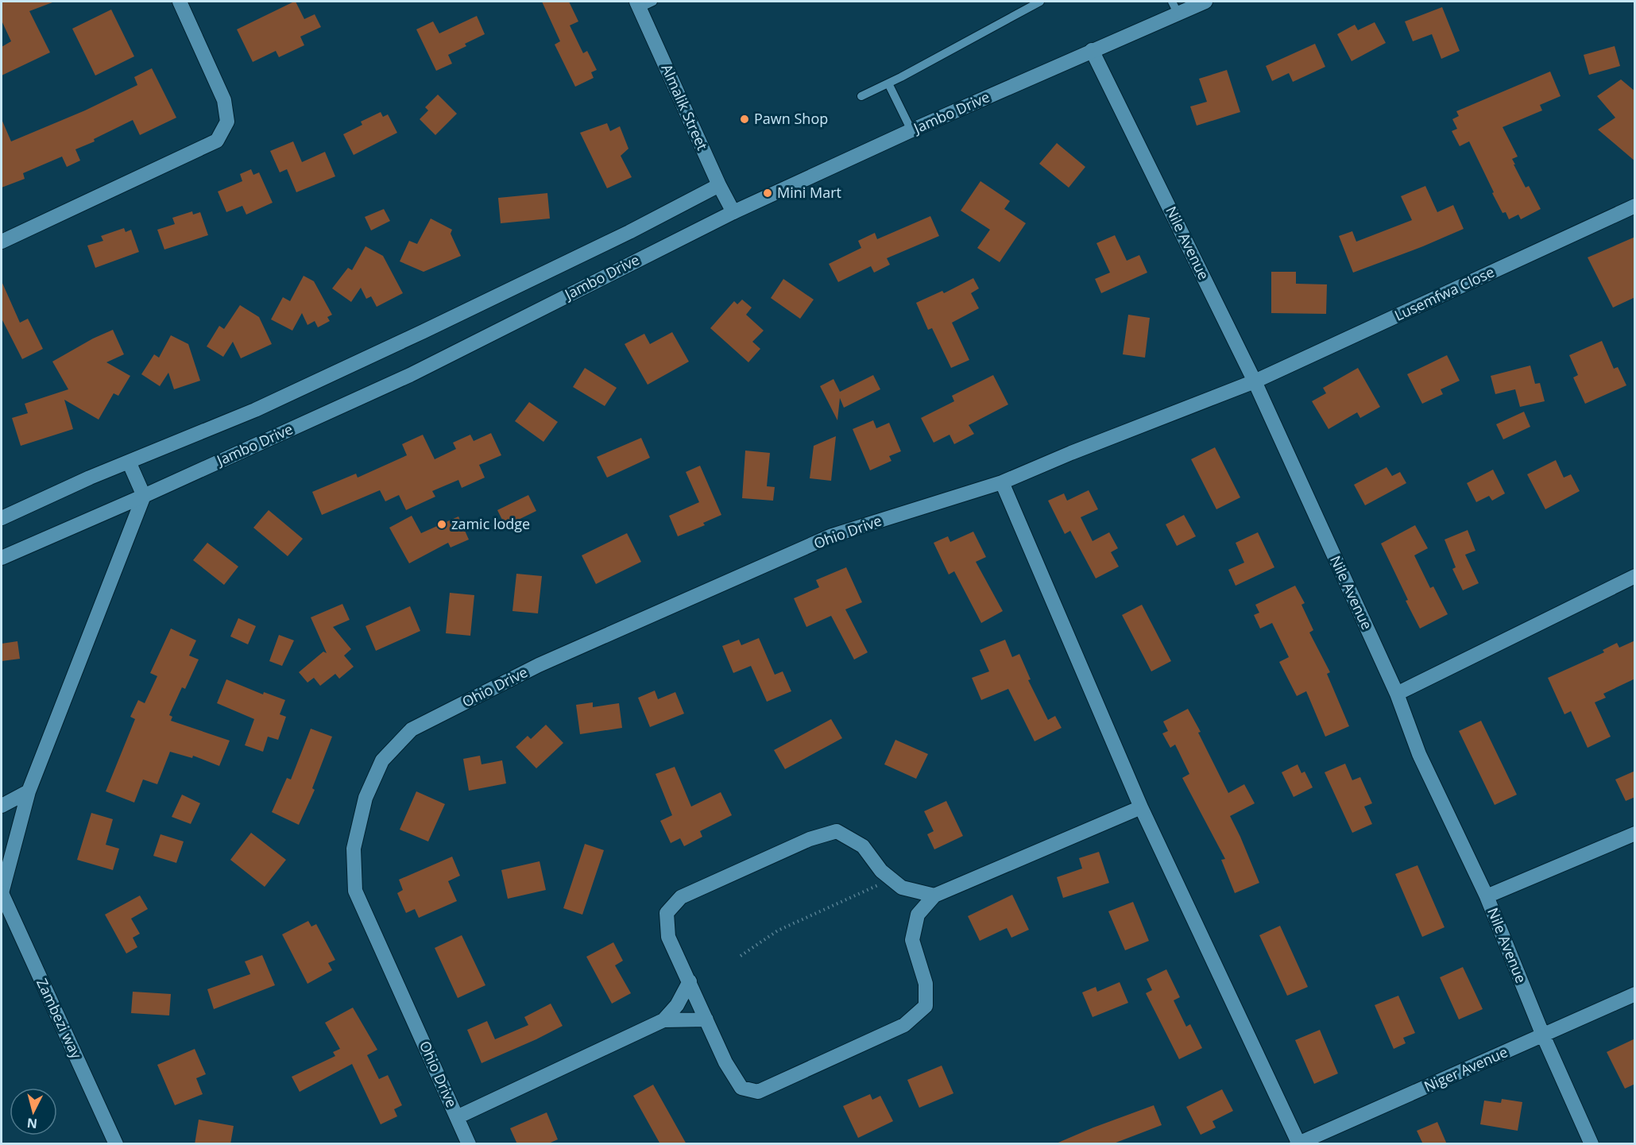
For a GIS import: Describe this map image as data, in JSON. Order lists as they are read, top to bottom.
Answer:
{
  "streets": {
    "street": [
      "Almalik Street",
      "Jambo Drive",
      "Nile Avenue",
      "Lusemfwa Close",
      "Ohio Drive",
      "Zambezi way",
      "Niger Avenue"
    ]
  },
  "crossings": [
    ["Almalik Street", "Jambo Drive"],
    ["Jambo Drive", "Nile Avenue"],
    ["Nile Avenue", "Lusemfwa Close"],
    ["Nile Avenue", "Niger Avenue"],
    ["Lusemfwa Close", "Ohio Drive"]
  ],
  "places": ["Pawn Shop", "Mini Mart", "zamic lodge"],
  "north": "bottom"
}
